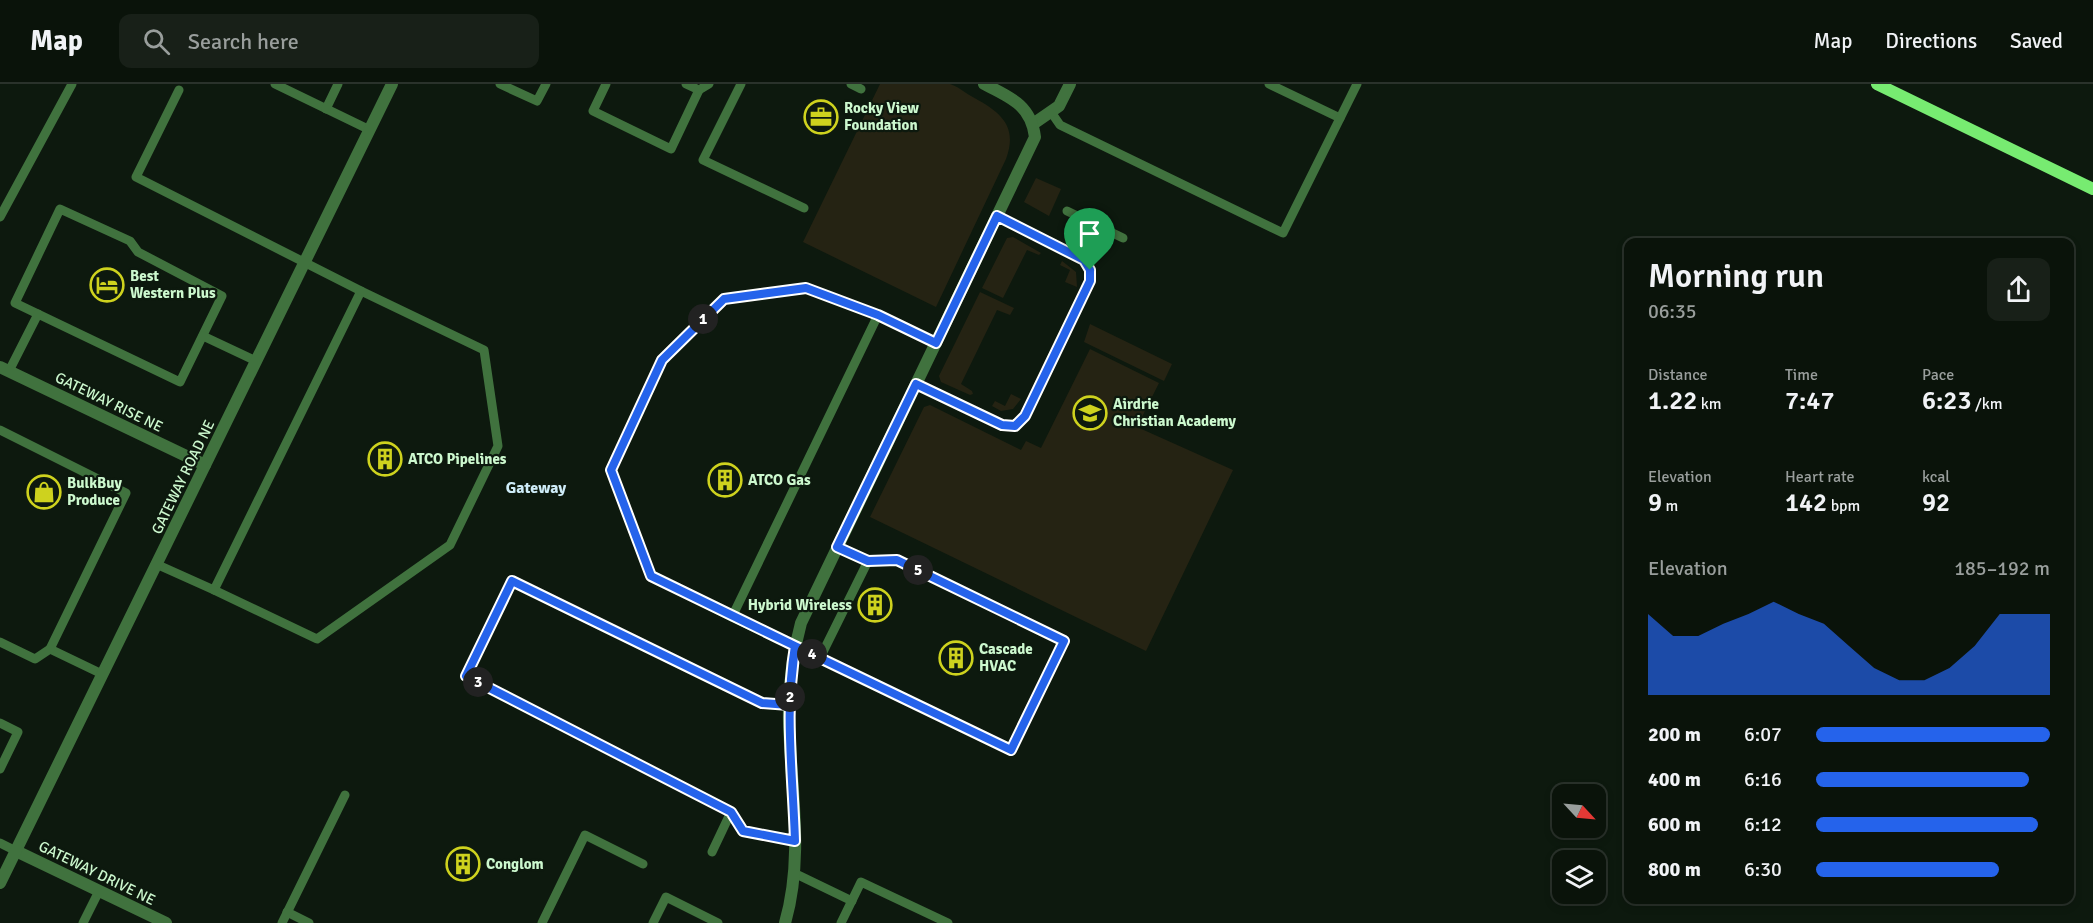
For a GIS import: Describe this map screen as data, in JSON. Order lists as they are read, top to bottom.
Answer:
{
  "streets": {
    "street": ["GATEWAY RISE NE", "GATEWAY ROAD NE", "GATEWAY DRIVE NE"]
  },
  "crossings": [
    ["GATEWAY RISE NE", "GATEWAY ROAD NE"],
    ["GATEWAY ROAD NE", "GATEWAY DRIVE NE"]
  ],
  "districts": ["Gateway"],
  "places": {
    "office": ["Rocky View Foundation"],
    "hotel": ["Best Western Plus"],
    "school or university": ["Airdrie Christian Academy"],
    "building": [
      "ATCO Pipelines",
      "ATCO Gas",
      "Hybrid Wireless",
      "Cascade HVAC",
      "Conglom"
    ],
    "shop": ["BulkBuy Produce"]
  },
  "north": "bottom right",
  "page": {
    "header": "Map",
    "search": "Search here",
    "nav": ["Map", "Directions", "Saved"],
    "heading": ["Morning run", "06:35"],
    "pins": [
      "1",
      "5",
      "4",
      "3",
      "2"
    ],
    "stats": [
      ["Distance", "1.22 km"],
      ["Time", "7:47"],
      ["Pace", "6:23 /km"],
      ["Elevation", "9 m"],
      ["Heart rate", "142 bpm"],
      ["kcal", "92"]
    ],
    "chart": ["Elevation", "185–192 m"],
    "list": [
      {
        "name": "200 m",
        "note": "6:07"
      },
      {
        "name": "400 m",
        "note": "6:16"
      },
      {
        "name": "600 m",
        "note": "6:12"
      },
      {
        "name": "800 m",
        "note": "6:30"
      }
    ]
  }
}
